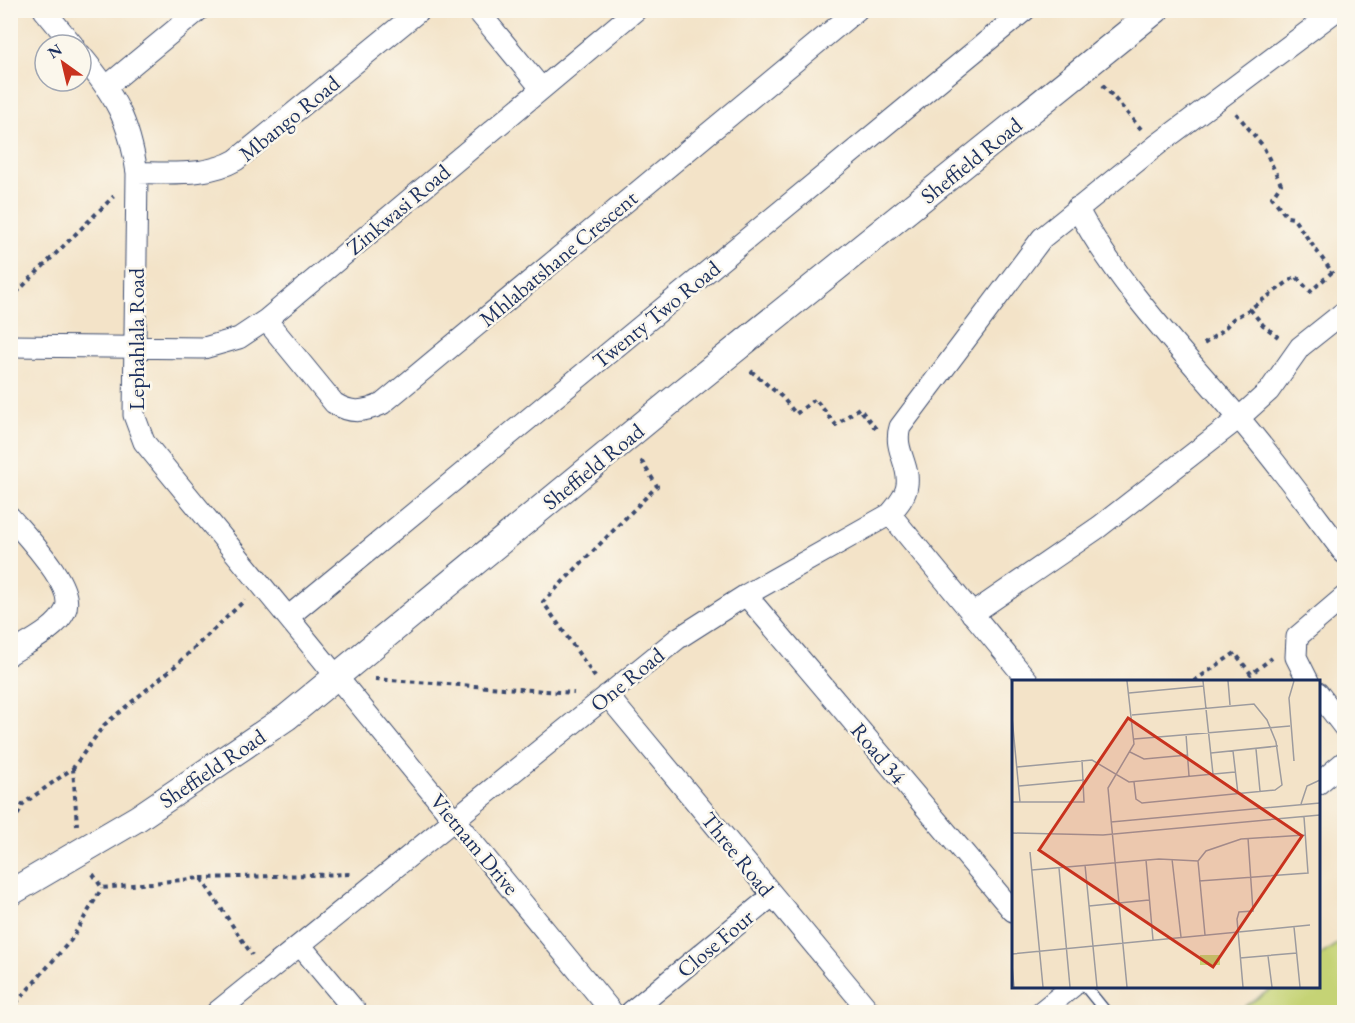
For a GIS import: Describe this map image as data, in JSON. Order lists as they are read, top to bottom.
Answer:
{
  "streets": {
    "street": [
      "Mbango Road",
      "Sheffield Road",
      "Zinkwasi Road",
      "Mhlabatshane Crescent",
      "Twenty Two Road",
      "Lephahlala Road",
      "One Road",
      "Road 34",
      "Vietnam Drive",
      "Three Road",
      "Close Four"
    ]
  },
  "crossings": [
    ["Mbango Road", "Lephahlala Road"],
    ["Sheffield Road", "Lephahlala Road"],
    ["Sheffield Road", "Vietnam Drive"],
    ["Zinkwasi Road", "Mhlabatshane Crescent"],
    ["Zinkwasi Road", "Lephahlala Road"],
    ["Twenty Two Road", "Lephahlala Road"],
    ["Lephahlala Road", "Vietnam Drive"],
    ["One Road", "Road 34"],
    ["One Road", "Vietnam Drive"],
    ["One Road", "Three Road"],
    ["Three Road", "Close Four"]
  ],
  "north": "top left"
}
